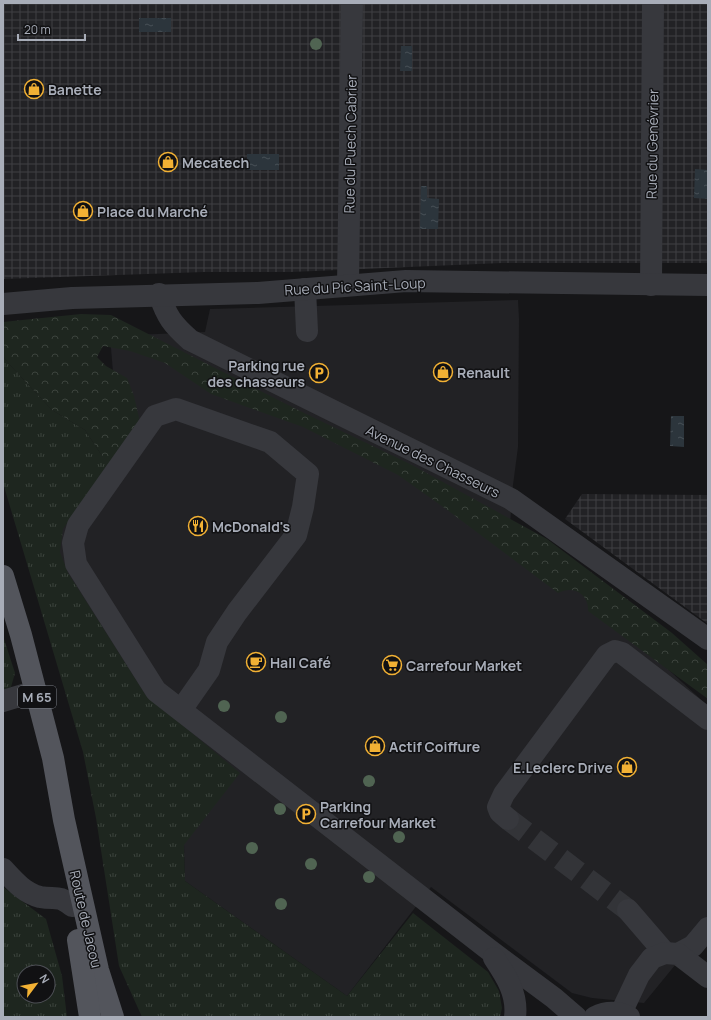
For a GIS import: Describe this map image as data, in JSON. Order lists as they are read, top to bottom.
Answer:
{
  "streets": {
    "main road": ["M 65", "Route de Jacou"],
    "street": [
      "Rue du Puech Cabrier",
      "Rue du Genévrier",
      "Rue du Pic Saint-Loup",
      "Avenue des Chasseurs"
    ]
  },
  "crossings": [
    ["Rue du Puech Cabrier", "Rue du Pic Saint-Loup"],
    ["Rue du Genévrier", "Rue du Pic Saint-Loup"],
    ["Rue du Pic Saint-Loup", "Avenue des Chasseurs"]
  ],
  "places": {
    "shop": [
      "Banette",
      "Mecatech",
      "Place du Marché",
      "Renault",
      "Actif Coiffure",
      "E.Leclerc Drive"
    ],
    "parking": ["Parking rue des chasseurs", "Parking Carrefour Market"],
    "restaurant": ["McDonald's"],
    "cafe": ["Hall Café"],
    "supermarket": ["Carrefour Market"]
  },
  "scale_bar": "20 m",
  "north": "top right"
}
